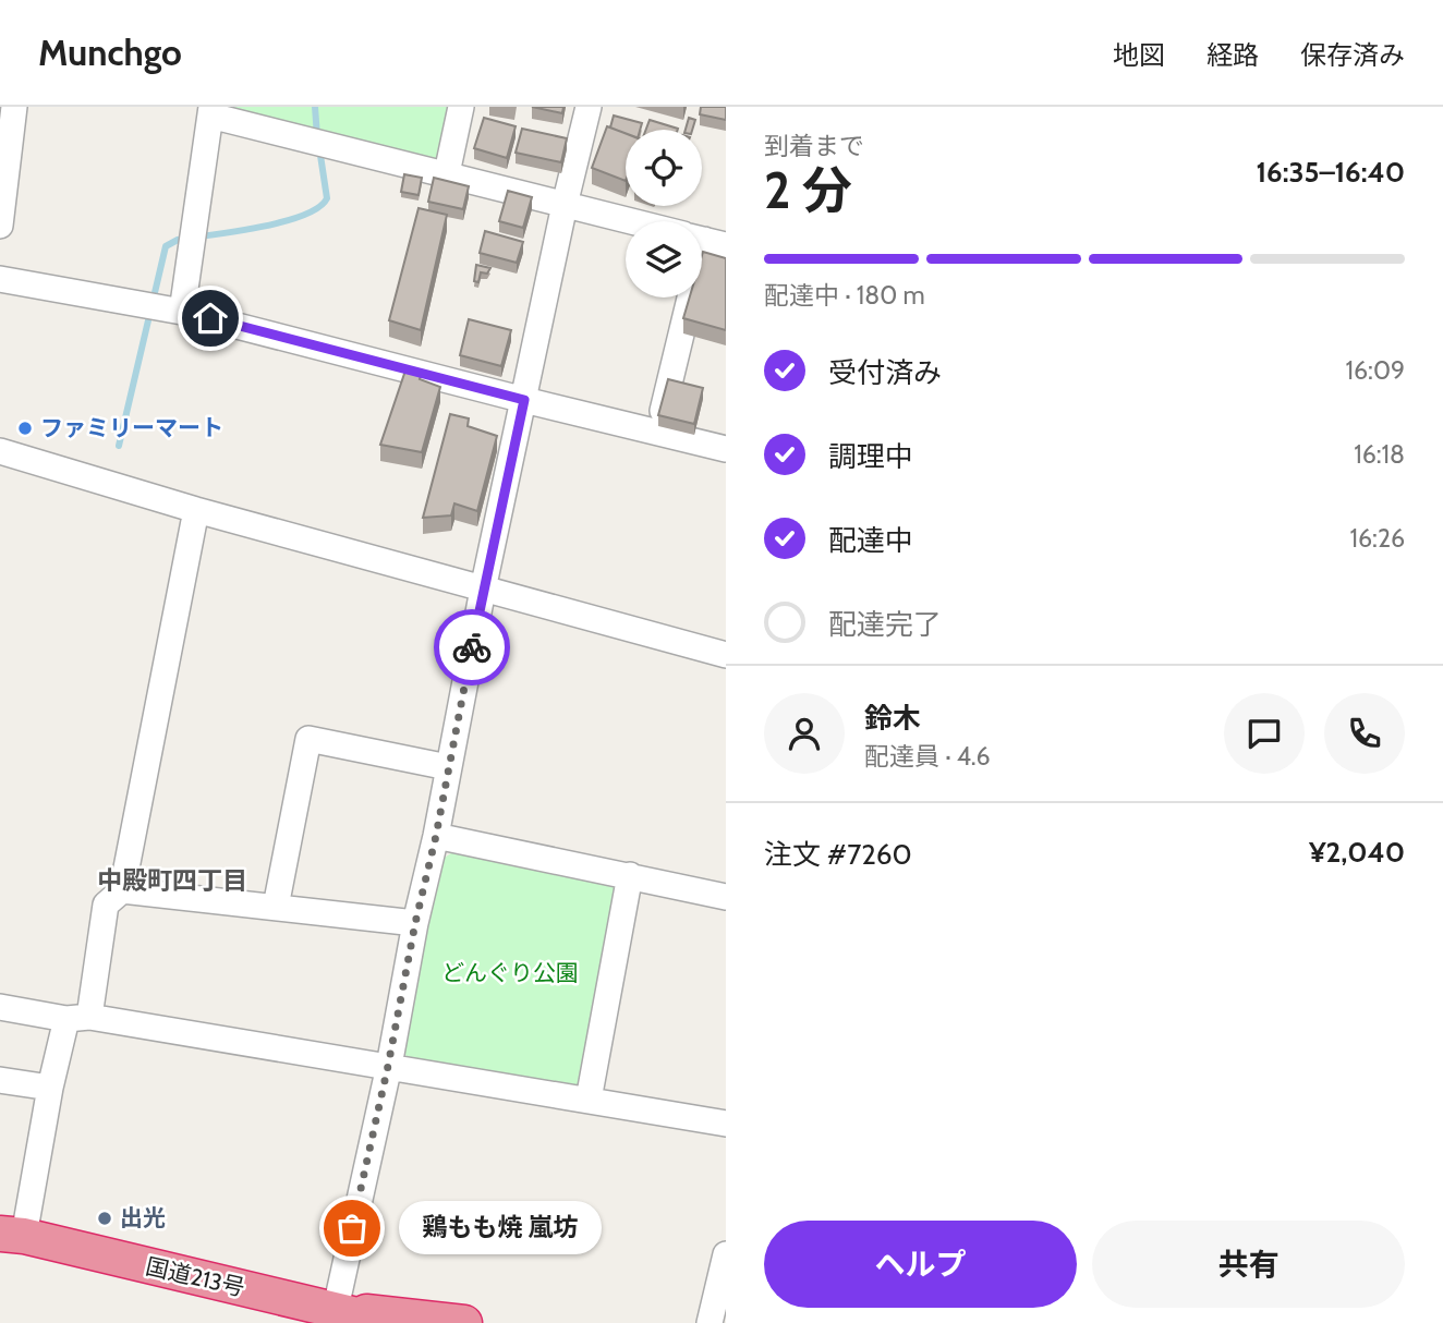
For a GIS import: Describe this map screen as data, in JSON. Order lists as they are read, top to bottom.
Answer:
{
  "streets": {
    "highway": ["国道213号"]
  },
  "districts": ["中殿町四丁目"],
  "parks": ["どんぐり公園"],
  "places": ["ファミリーマート", "出光", "鶏もも焼 嵐坊"],
  "page": {
    "header": "Munchgo",
    "nav": ["地図", "経路", "保存済み"],
    "heading": ["2 分", "到着まで", "16:35–16:40"],
    "panel": [
      "鈴木",
      "配達員 · 4.6",
      "注文 #7260",
      "¥2,040"
    ],
    "bar": "配達中 · 180 m",
    "list": [
      ["受付済み", "16:09"],
      ["調理中", "16:18"],
      ["配達中", "16:26"],
      "配達完了"
    ],
    "bubble": "鶏もも焼 嵐坊",
    "buttons": ["ヘルプ", "共有"]
  }
}
